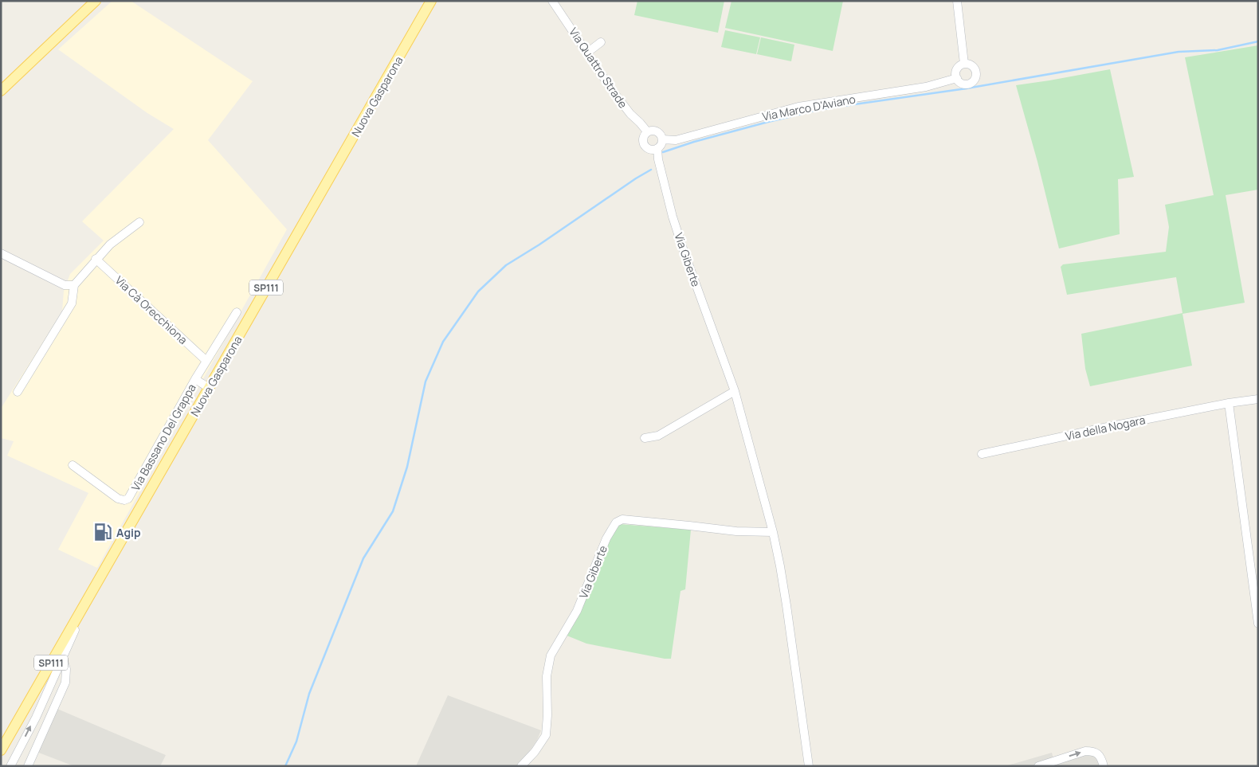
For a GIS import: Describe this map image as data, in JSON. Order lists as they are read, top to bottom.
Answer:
{
  "streets": {
    "main road": ["Nuova Gasparona", "SP111"],
    "street": [
      "Via Quattro Strade",
      "Via Marco D'Aviano",
      "Via Giberte",
      "Via Cà Orecchiona",
      "Via della Nogara",
      "Via Bassano Del Grappa"
    ]
  },
  "crossings": [
    ["Via Quattro Strade", "Via Marco D'Aviano"],
    ["Via Quattro Strade", "Via Giberte"],
    ["Nuova Gasparona", "Via Bassano Del Grappa"],
    ["Via Marco D'Aviano", "Via Giberte"],
    ["Via Cà Orecchiona", "Via Bassano Del Grappa"]
  ],
  "places": {
    "fuel station": ["Agip"]
  }
}
